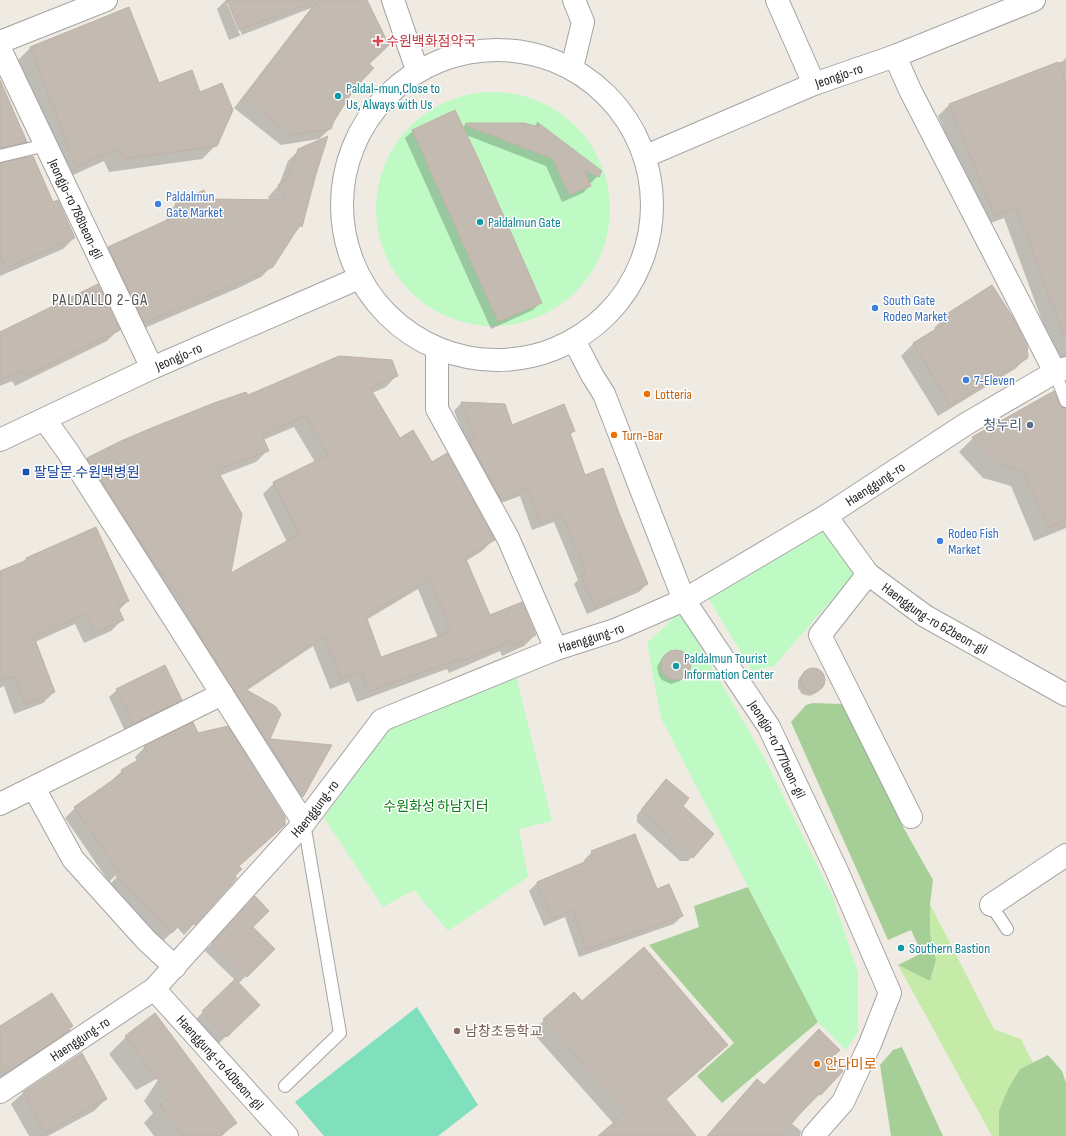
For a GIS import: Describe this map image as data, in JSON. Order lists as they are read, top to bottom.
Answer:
{
  "streets": {
    "street": [
      "Jeongjo-ro",
      "Jeongjo-ro 788beon-gil",
      "Haenggung-ro",
      "Haenggung-ro 62beon-gil",
      "Jeongjo-ro 777beon-gil",
      "Haenggung-ro 40beon-gil"
    ]
  },
  "crossings": [
    ["Jeongjo-ro", "Jeongjo-ro 788beon-gil"],
    ["Haenggung-ro", "Haenggung-ro 62beon-gil"],
    ["Haenggung-ro", "Jeongjo-ro 777beon-gil"],
    ["Haenggung-ro", "Haenggung-ro 40beon-gil"]
  ],
  "districts": ["PALDALLO 2-GA"],
  "parks": ["수원화성 하남지터"],
  "places": {
    "health": ["수원백화점약국"],
    "other": [
      "Paldal-mun,Close to Us, Always with Us",
      "Paldalmun Gate Market",
      "Paldalmun Gate",
      "South Gate Rodeo Market",
      "7-Eleven",
      "Lotteria",
      "청누리",
      "Turn-Bar",
      "Rodeo Fish Market",
      "Paldalmun Tourist Information Center",
      "Southern Bastion",
      "남창초등학교",
      "안다미로"
    ],
    "transit": ["팔달문.수원백병원"]
  }
}
